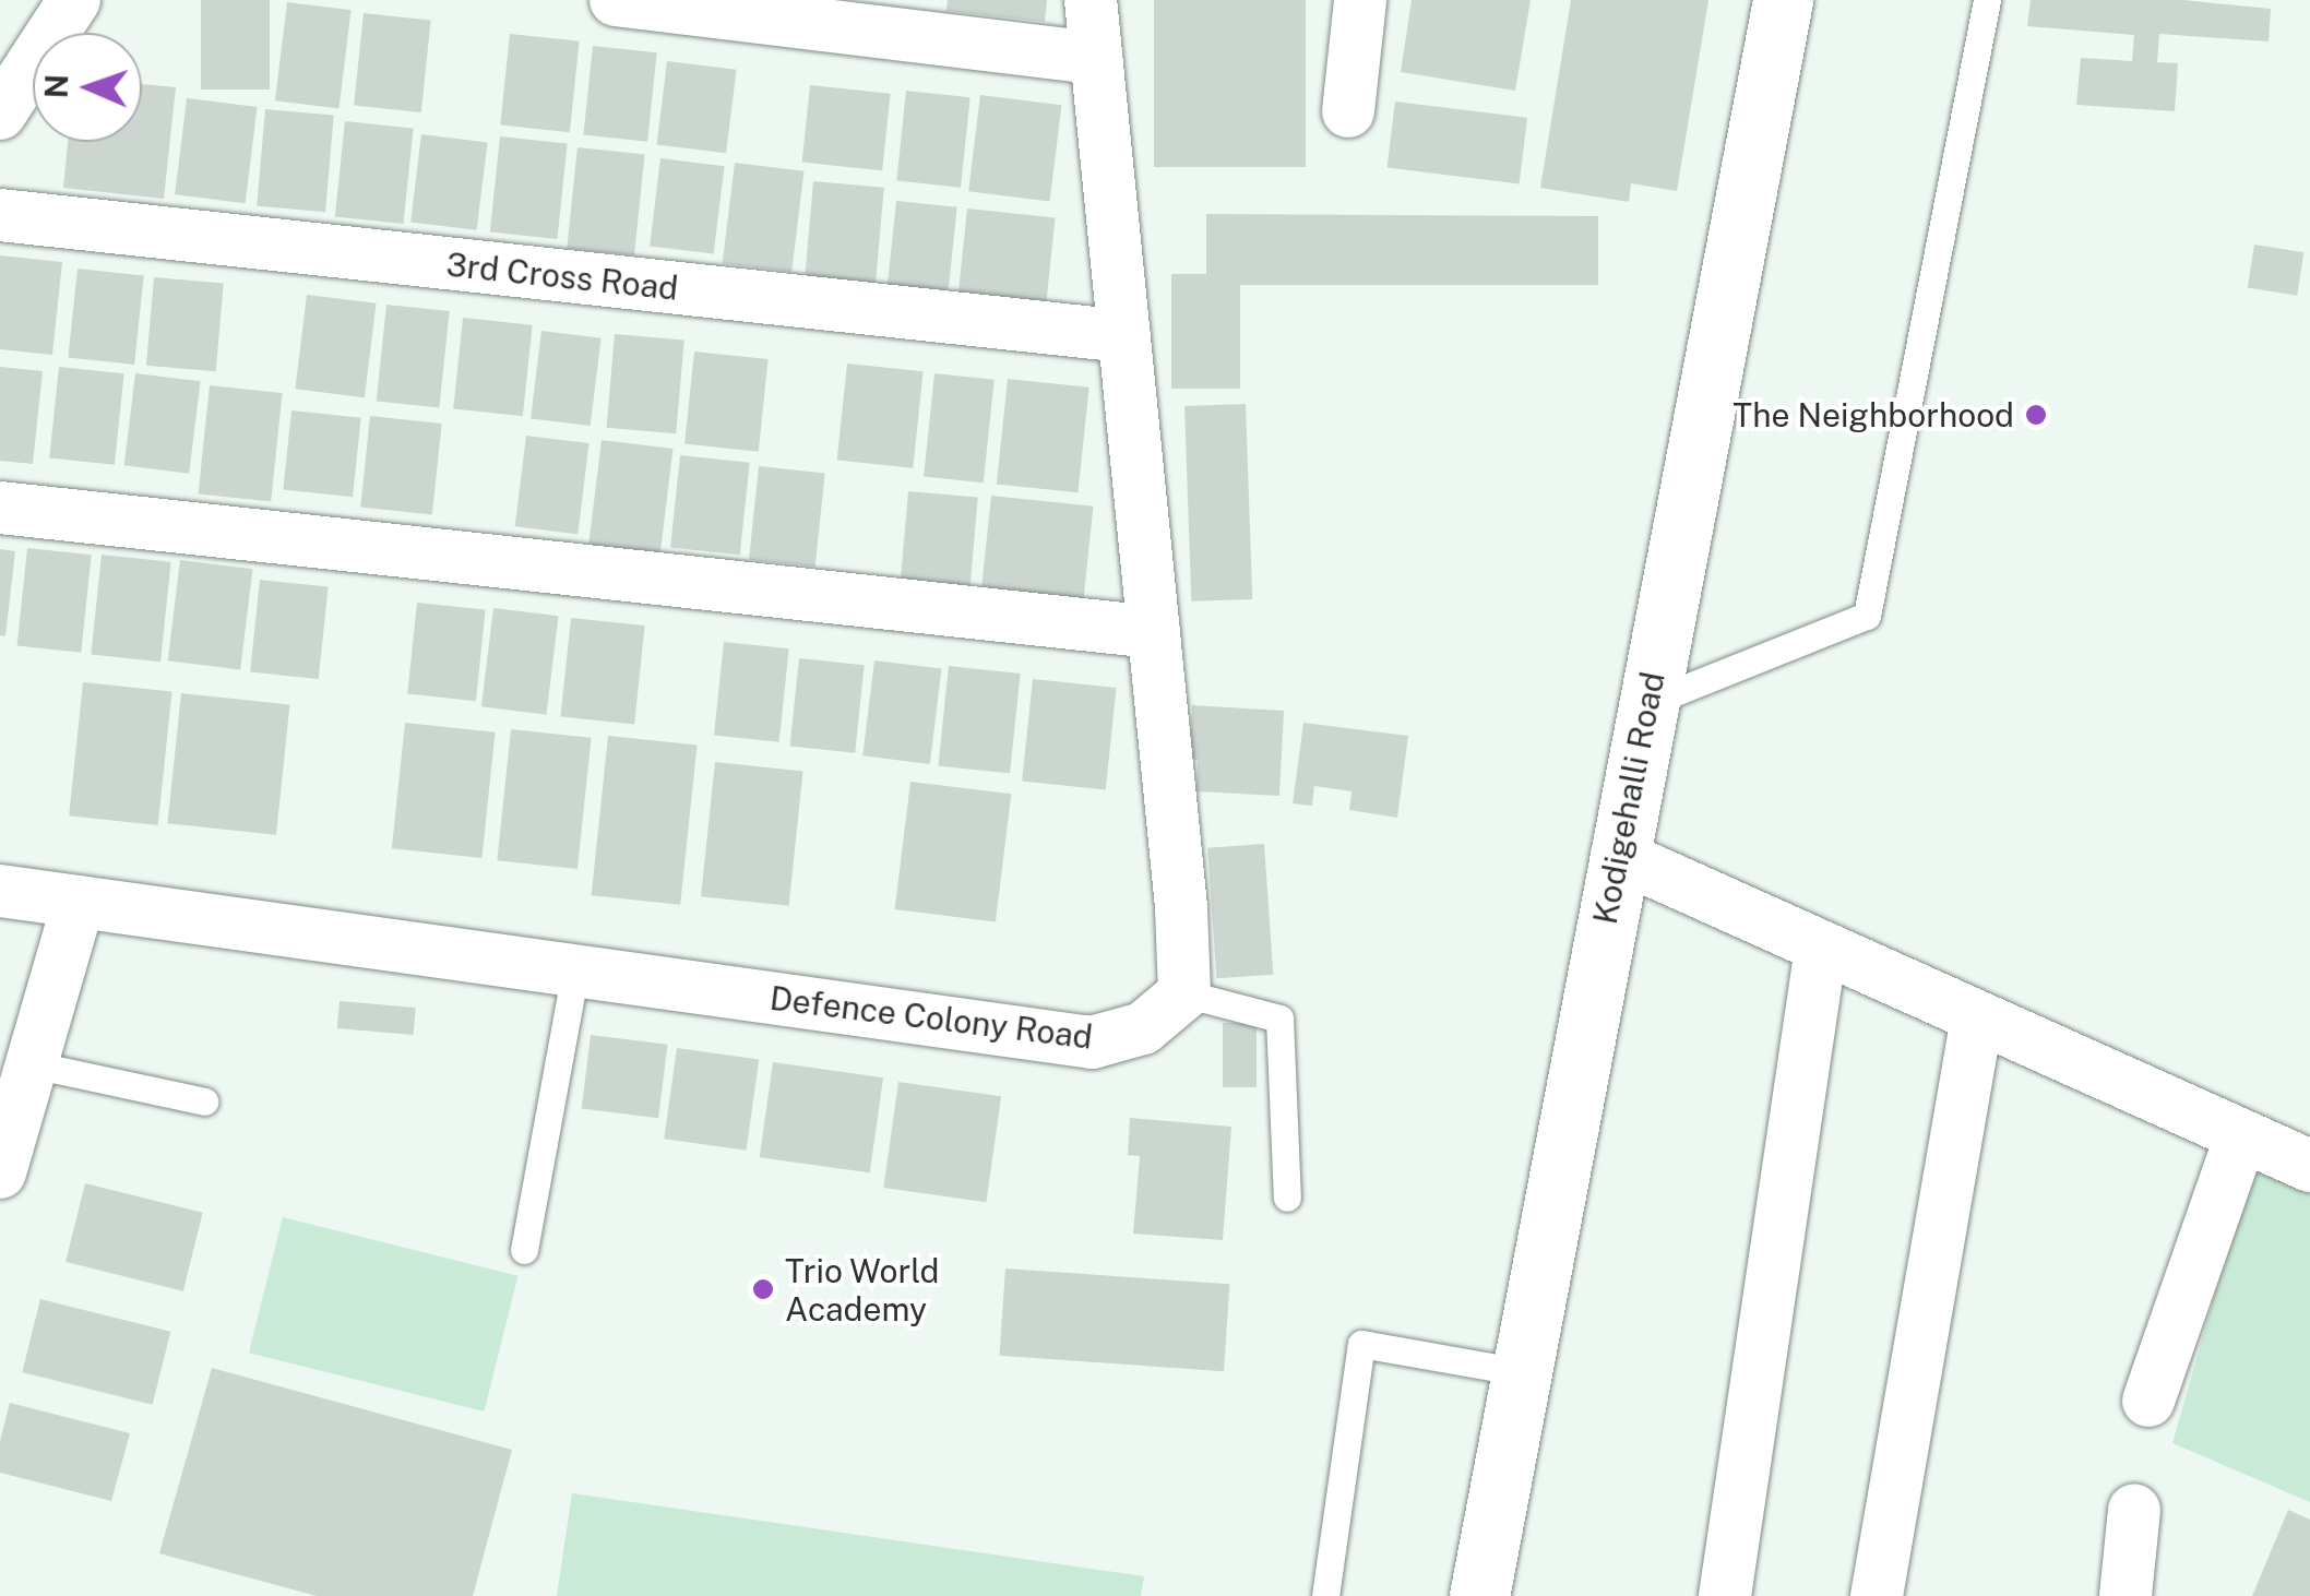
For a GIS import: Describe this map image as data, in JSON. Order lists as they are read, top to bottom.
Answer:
{
  "streets": {
    "main road": ["Kodigehalli Road"],
    "street": ["3rd Cross Road", "Defence Colony Road"]
  },
  "places": ["The Neighborhood", "Trio World Academy"],
  "north": "left"
}
